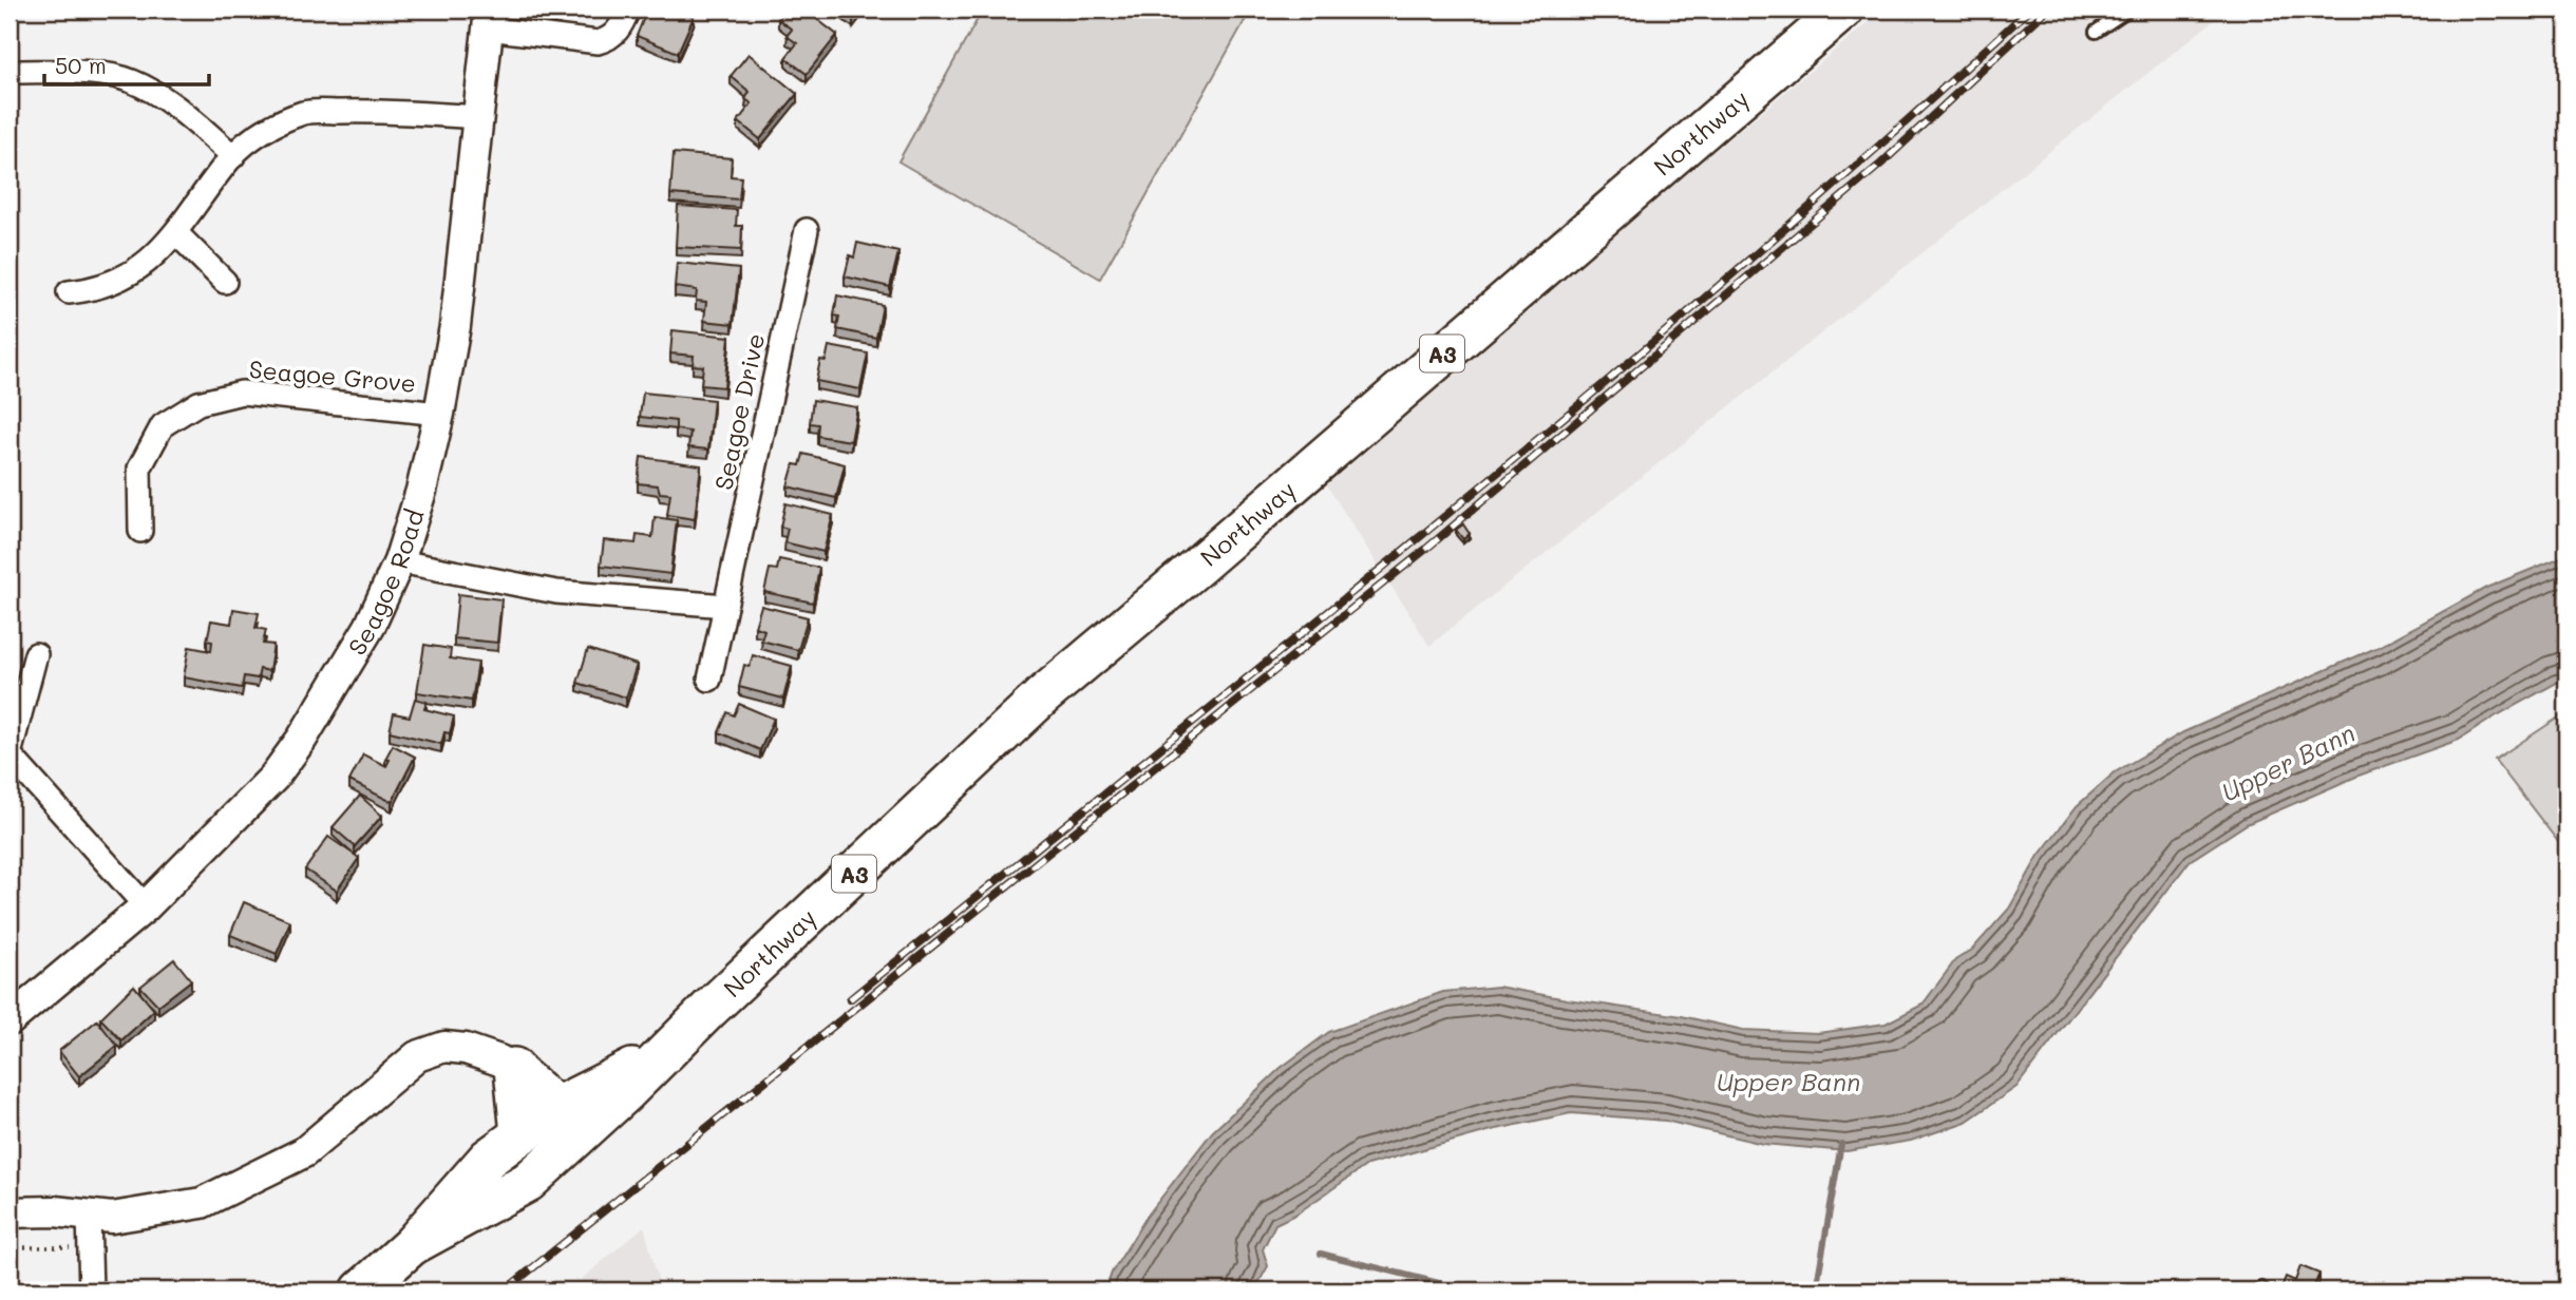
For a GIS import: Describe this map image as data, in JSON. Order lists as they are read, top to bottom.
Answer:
{
  "streets": {
    "highway": ["Northway", "A3"],
    "main road": ["Seagoe Road"],
    "street": ["Seagoe Grove", "Seagoe Drive"]
  },
  "crossings": [
    ["Seagoe Grove", "Seagoe Road"]
  ],
  "water": ["Upper Bann"],
  "scale_bar": "50 m"
}
